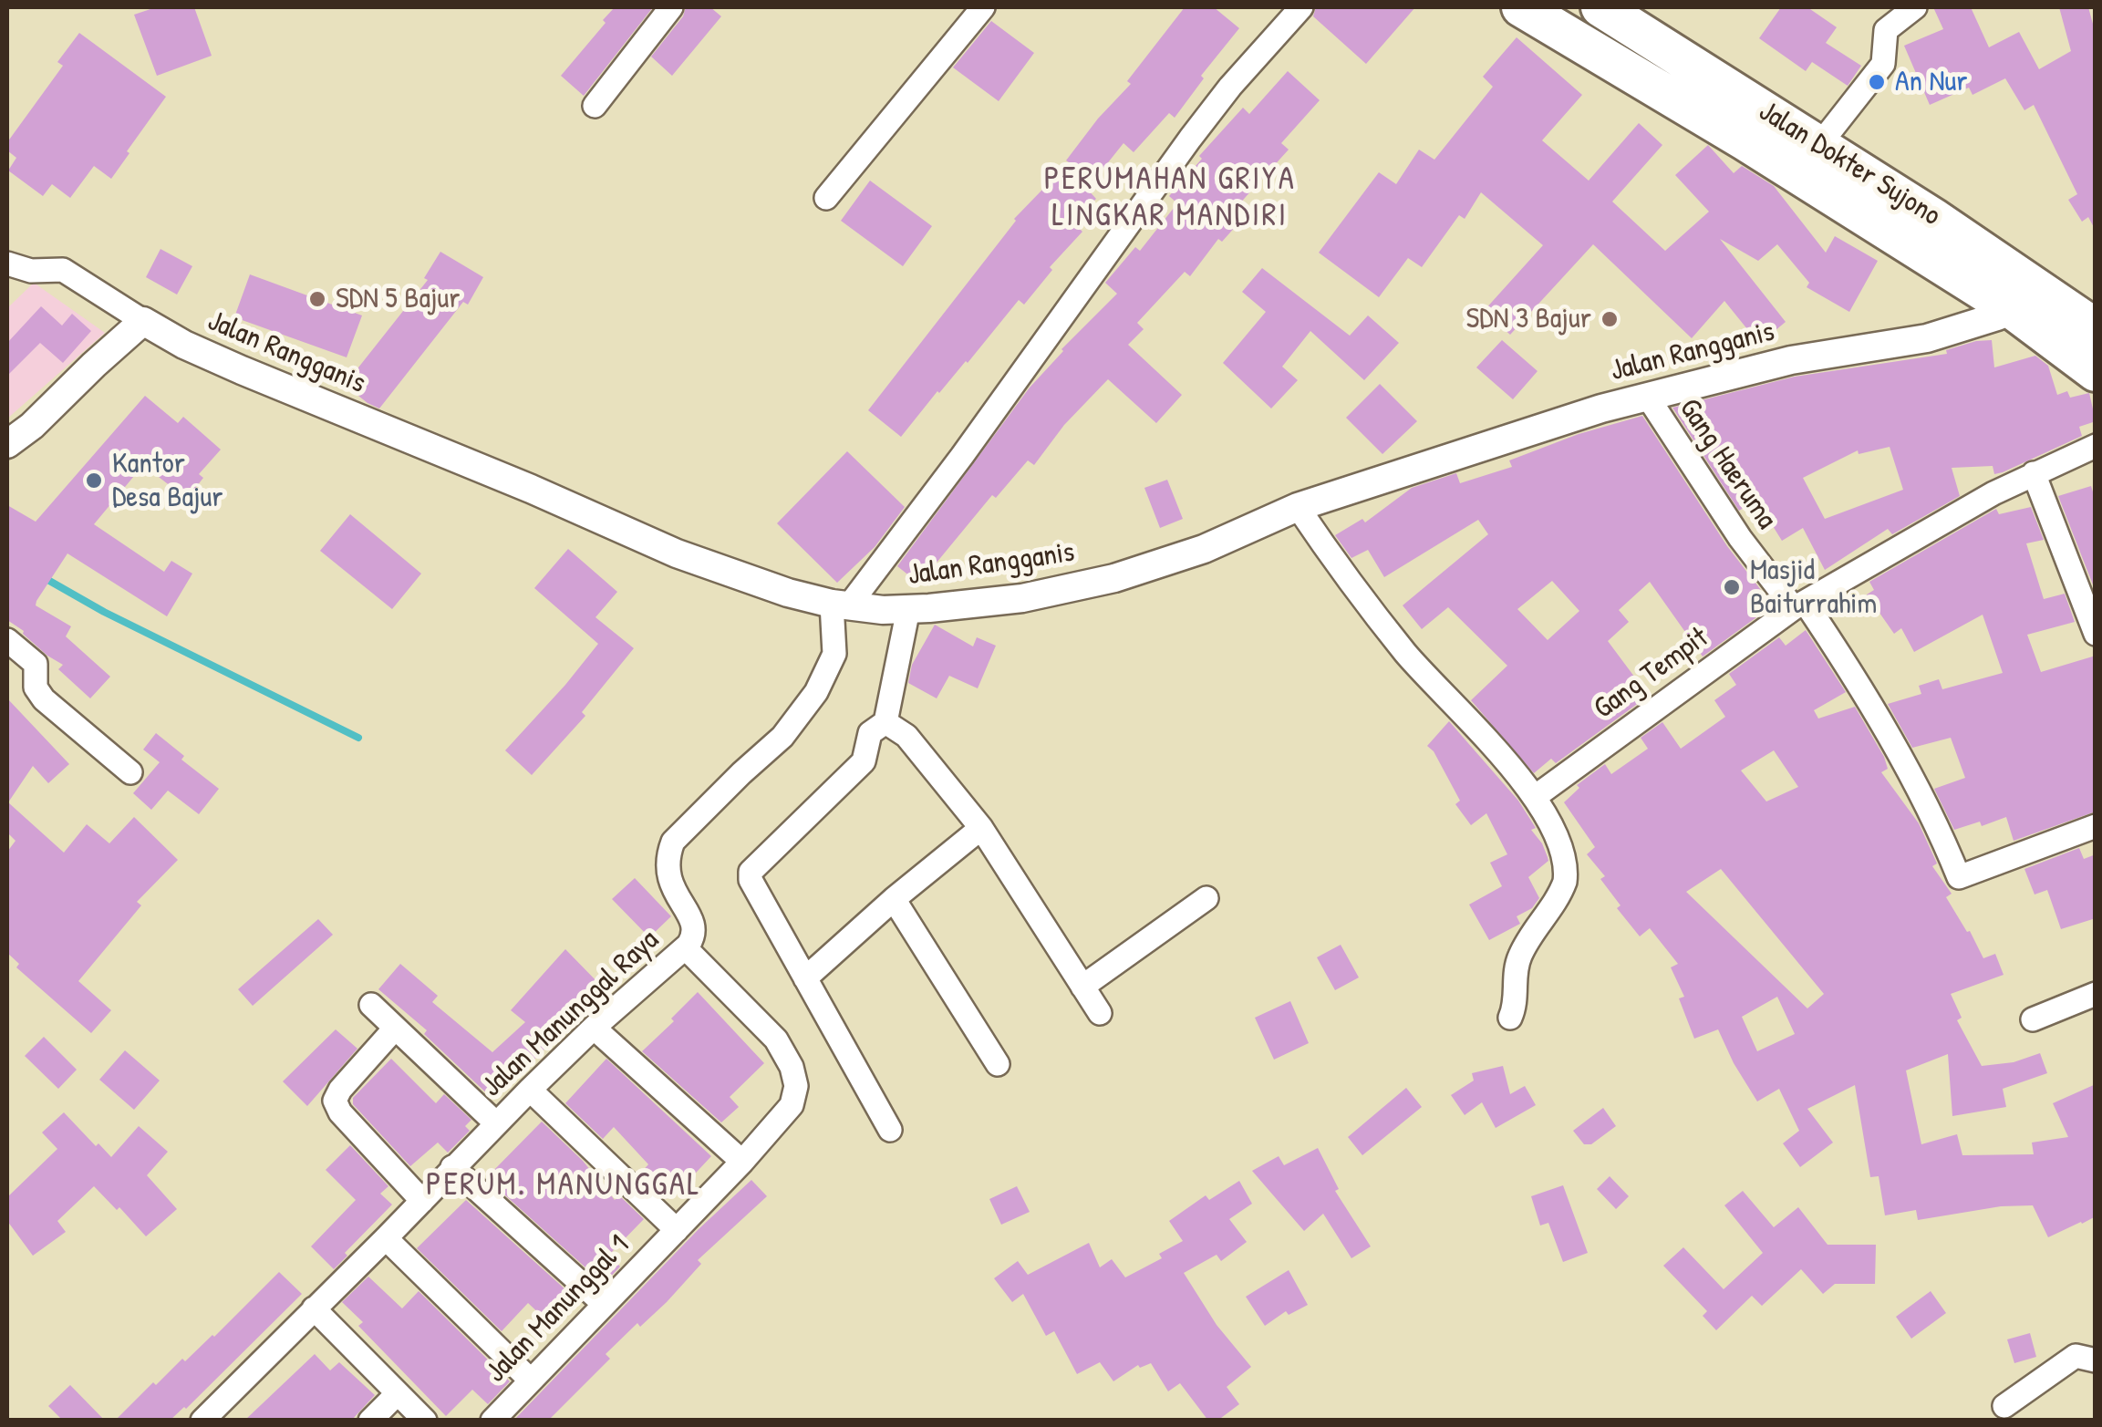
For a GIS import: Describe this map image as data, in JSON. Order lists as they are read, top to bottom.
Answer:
{
  "streets": {
    "highway": ["Jalan Dokter Sujono"],
    "street": [
      "Jalan Rangganis",
      "Gang Haeruma",
      "Gang Tempit",
      "Jalan Manunggal Raya",
      "Jalan Manunggal 1"
    ]
  },
  "crossings": [
    ["Jalan Dokter Sujono", "Jalan Rangganis"],
    ["Jalan Rangganis", "Gang Haeruma"],
    ["Jalan Rangganis", "Jalan Manunggal Raya"],
    ["Gang Haeruma", "Gang Tempit"],
    ["Jalan Manunggal Raya", "Jalan Manunggal 1"]
  ],
  "districts": ["PERUMAHAN GRIYA LINGKAR MANDIRI", "PERUM. MANUNGGAL"],
  "places": [
    "An Nur",
    "SDN 5 Bajur",
    "SDN 3 Bajur",
    "Kantor Desa Bajur",
    "Masjid Baiturrahim"
  ]
}
